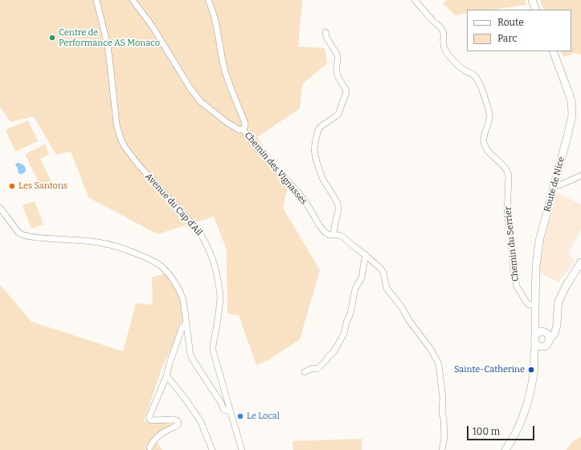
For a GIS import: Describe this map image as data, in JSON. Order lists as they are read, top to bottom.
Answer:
{
  "streets": {
    "main road": ["Route de Nice"],
    "street": ["Chemin des Vignasses", "Avenue du Cap d'Ail", "Chemin du Serrier"]
  },
  "crossings": [
    ["Route de Nice", "Chemin du Serrier"]
  ],
  "places": [
    "Centre de Performance AS Monaco",
    "Les Santons",
    "Sainte-Catherine",
    "Le Local"
  ],
  "legend": ["Route", "Parc"],
  "scale_bar": "100 m"
}
